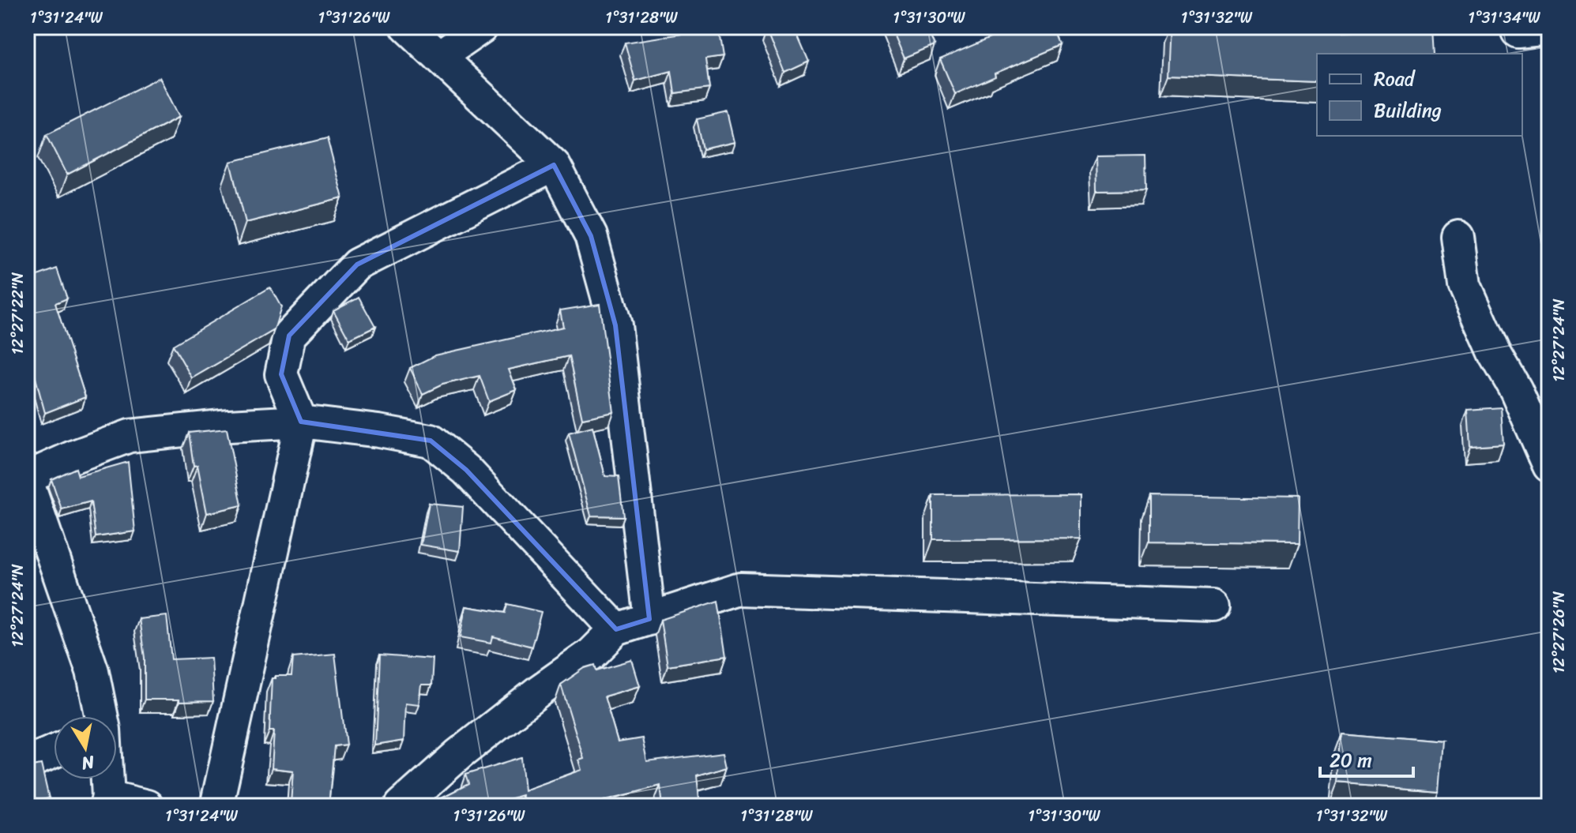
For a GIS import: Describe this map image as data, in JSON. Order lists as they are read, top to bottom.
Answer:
{
  "legend": ["Road", "Building"],
  "scale_bar": "20 m",
  "north": "bottom",
  "coordinates": [
    "1°31'24\"W",
    "1°31'26\"W",
    "1°31'28\"W",
    "1°31'30\"W",
    "1°31'32\"W",
    "1°31'34\"W",
    "12°27'22\"N",
    "12°27'24\"N",
    "12°27'26\"N"
  ]
}
